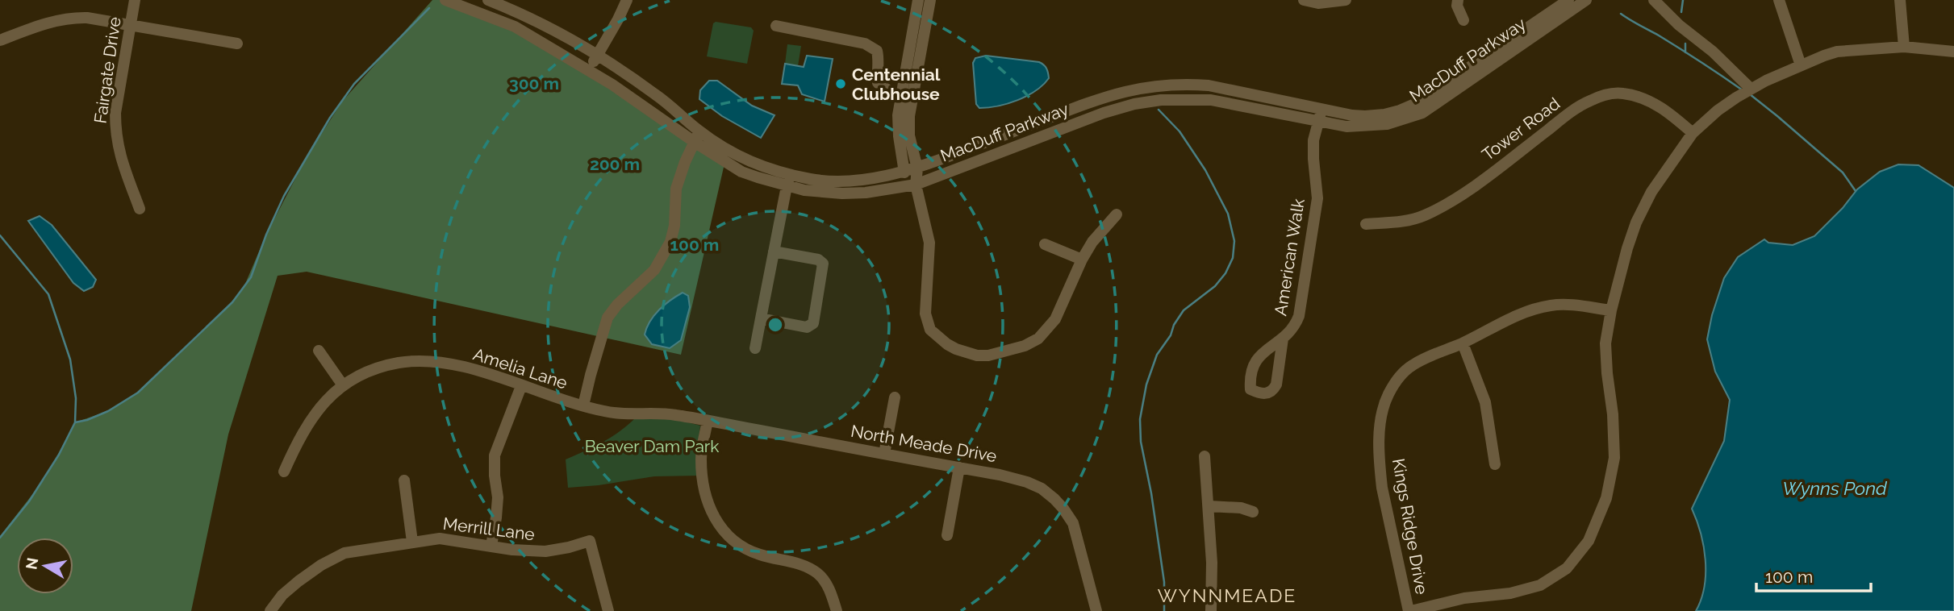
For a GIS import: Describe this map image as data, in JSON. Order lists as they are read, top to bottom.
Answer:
{
  "streets": {
    "street": [
      "MacDuff Parkway",
      "Fairgate Drive",
      "Tower Road",
      "American Walk",
      "Amelia Lane",
      "North Meade Drive",
      "Kings Ridge Drive",
      "Merrill Lane"
    ]
  },
  "crossings": [
    ["MacDuff Parkway", "American Walk"],
    ["Amelia Lane", "North Meade Drive"]
  ],
  "districts": ["WYNNMEADE"],
  "water": ["Wynns Pond"],
  "parks": ["Beaver Dam Park"],
  "places": ["Centennial Clubhouse"],
  "scale_bar": "100 m",
  "north": "left",
  "rings": ["300 m", "200 m", "100 m"]
}
